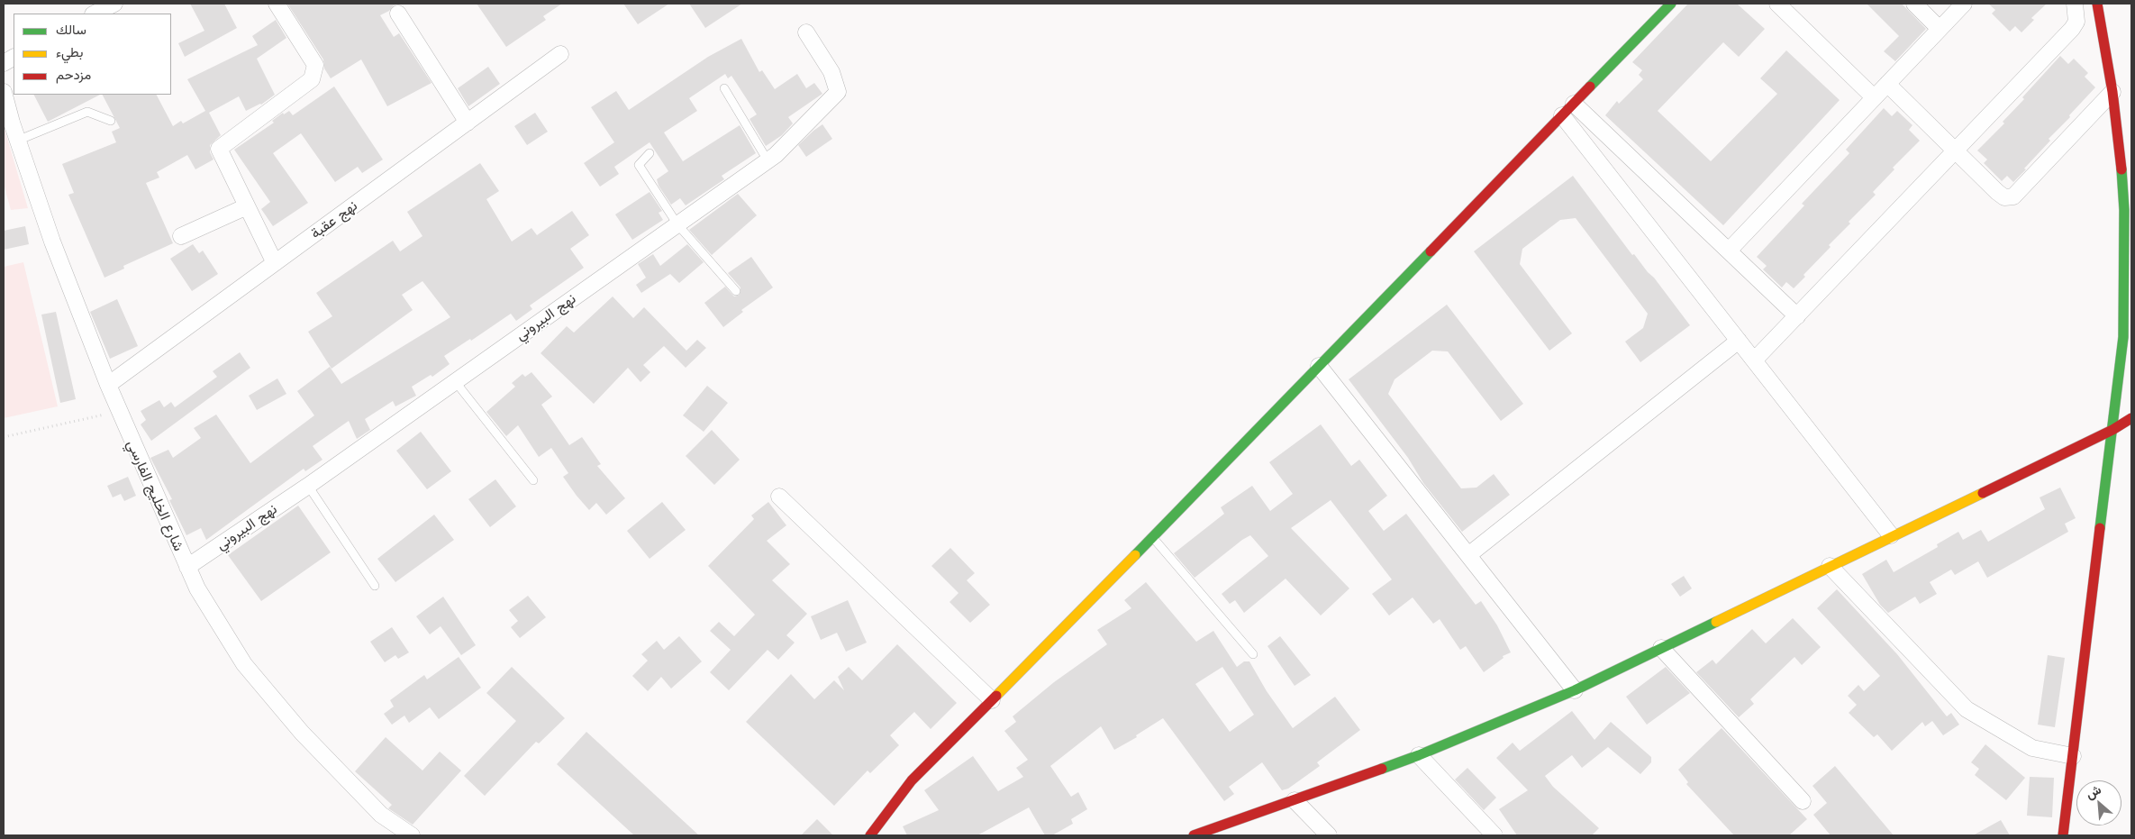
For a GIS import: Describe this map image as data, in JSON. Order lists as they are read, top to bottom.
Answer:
{
  "streets": {
    "street": ["نهج عقبة", "نهج البيروني", "شارع الخليج الفارسي"]
  },
  "crossings": [
    ["نهج عقبة", "شارع الخليج الفارسي"],
    ["نهج البيروني", "شارع الخليج الفارسي"]
  ],
  "legend": ["سالك", "بطيء", "مزدحم"],
  "north": "top left"
}
